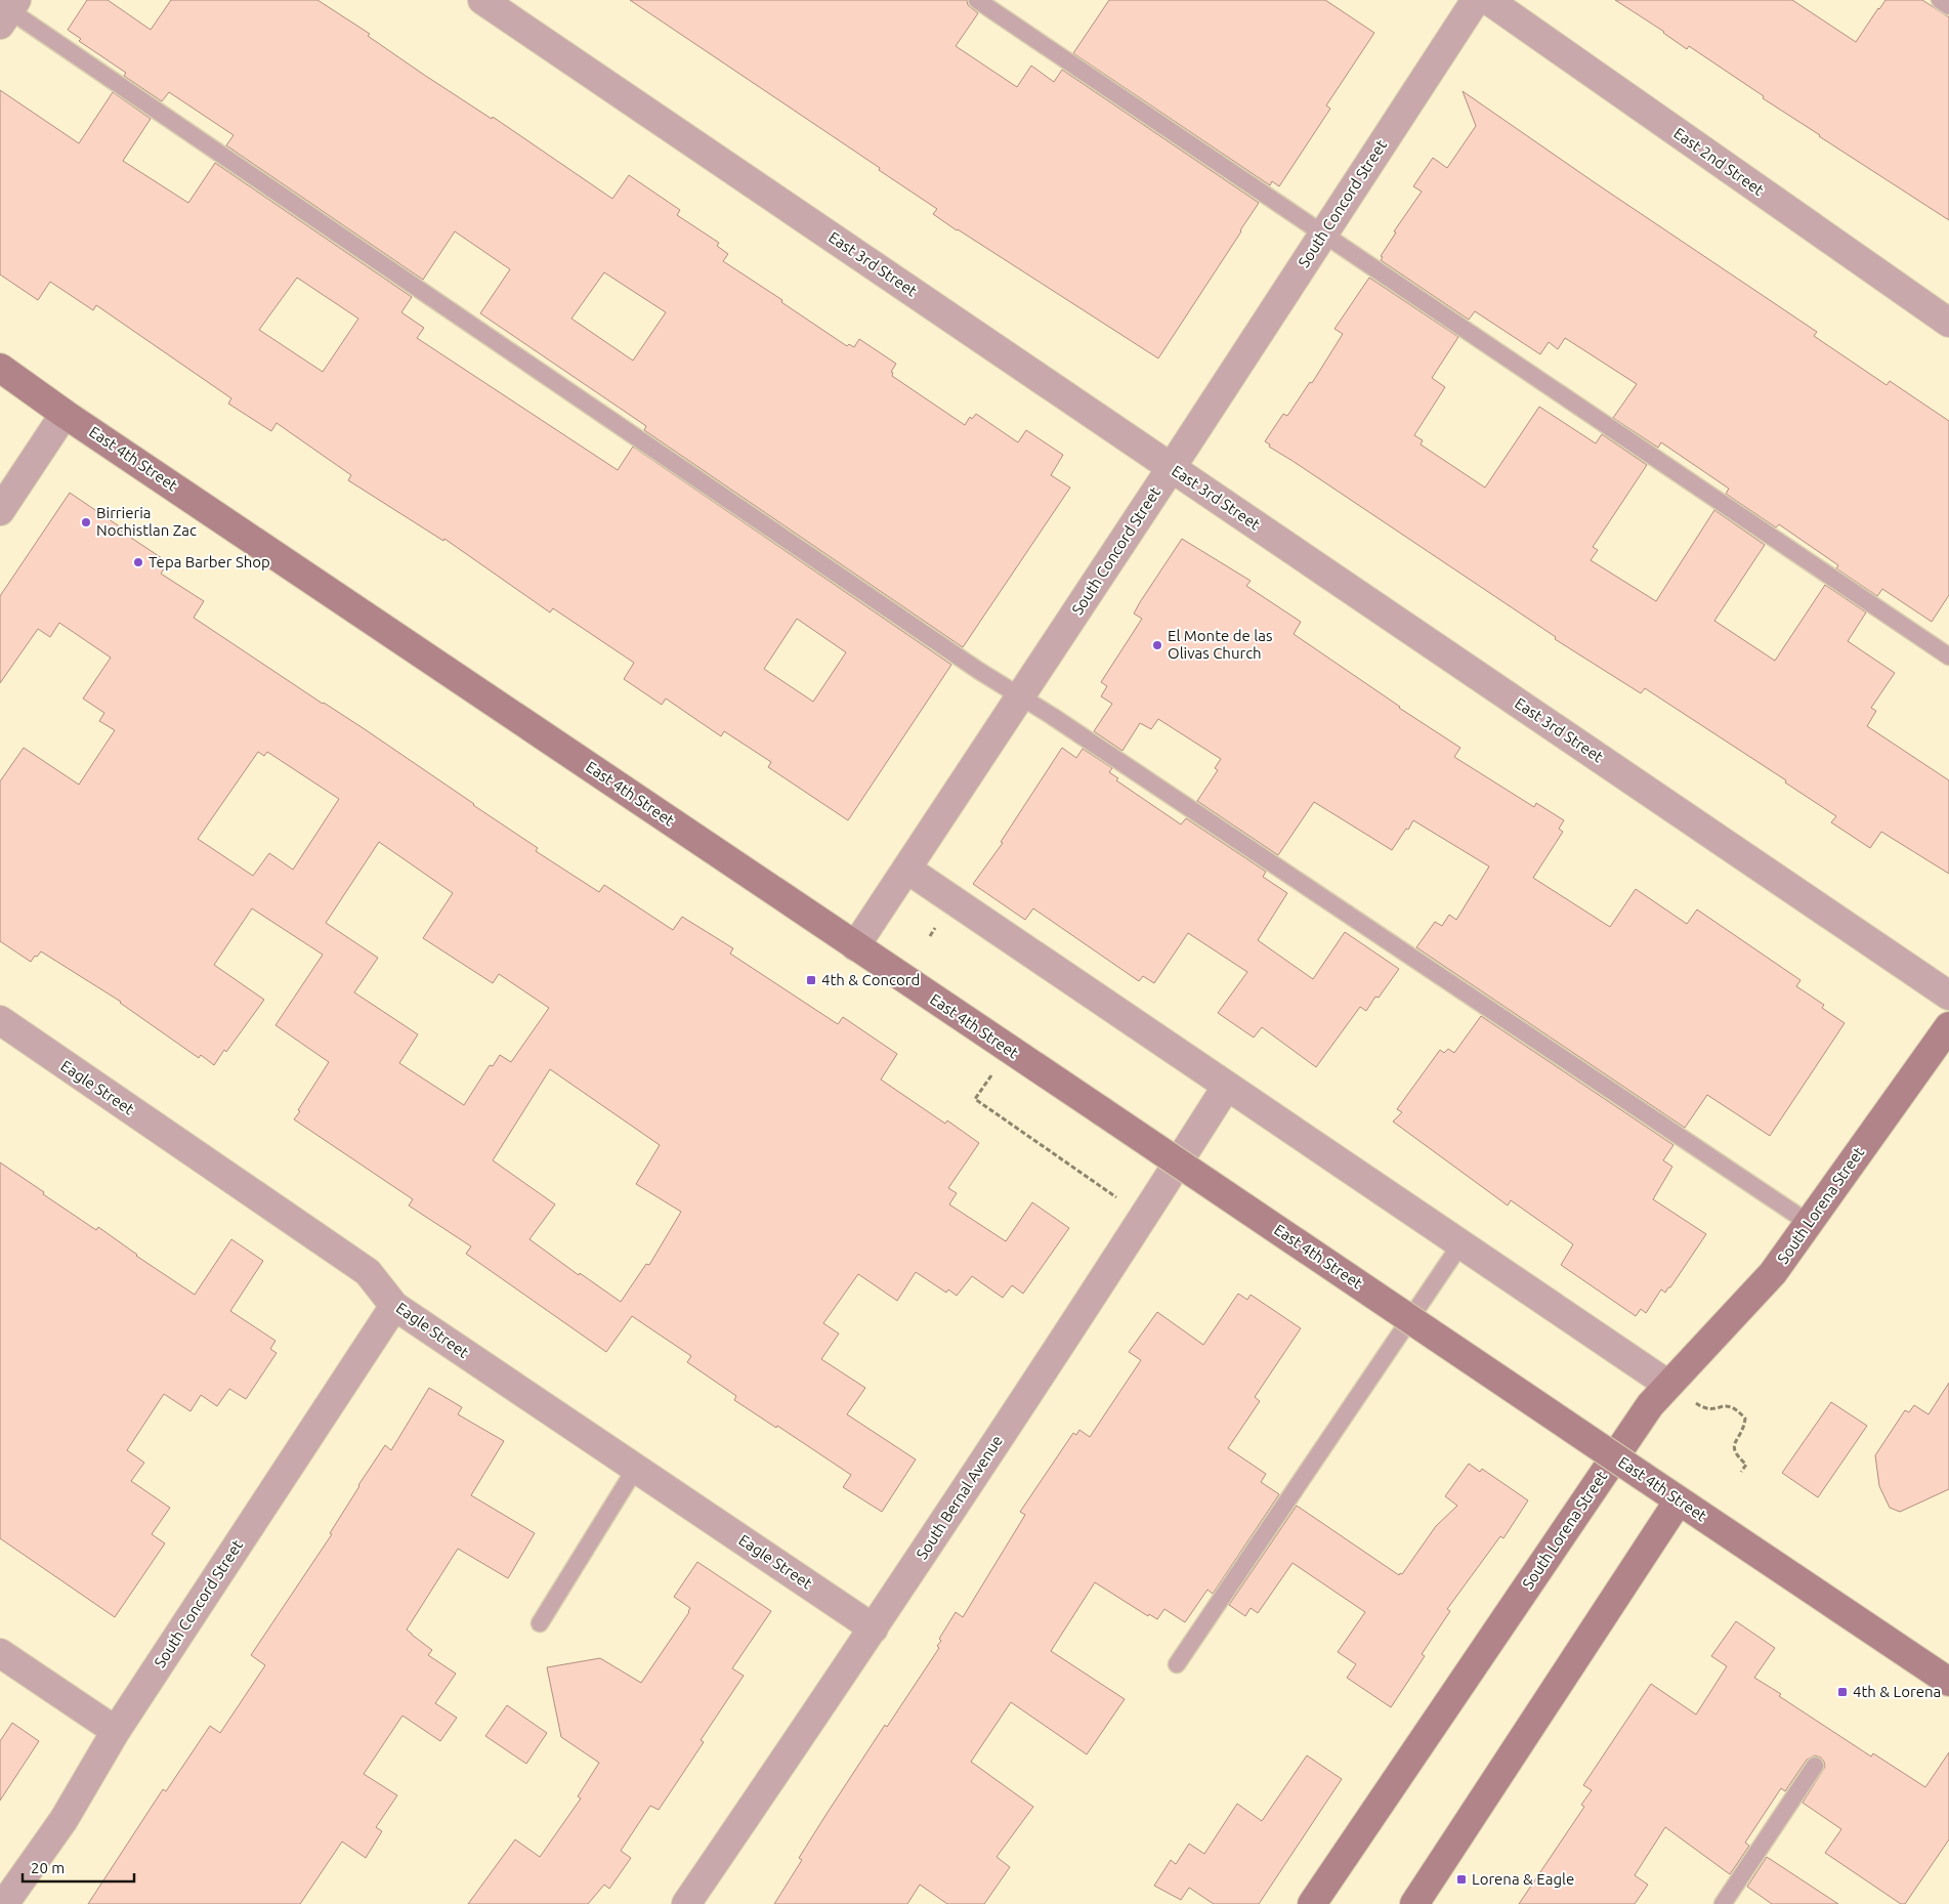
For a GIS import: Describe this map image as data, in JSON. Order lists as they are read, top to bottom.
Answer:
{
  "streets": {
    "main road": ["East 4th Street", "South Lorena Street"],
    "street": [
      "East 2nd Street",
      "South Concord Street",
      "East 3rd Street",
      "Eagle Street",
      "South Bernal Avenue"
    ]
  },
  "crossings": [
    ["South Concord Street", "East 3rd Street"],
    ["South Concord Street", "East 4th Street"],
    ["South Concord Street", "Eagle Street"],
    ["Eagle Street", "South Bernal Avenue"]
  ],
  "places": {
    "other": ["Birrieria Nochistlan Zac", "Tepa Barber Shop", "El Monte de las Olivas Church"],
    "transit": ["4th & Concord", "4th & Lorena", "Lorena & Eagle"]
  },
  "scale_bar": "20 m"
}
